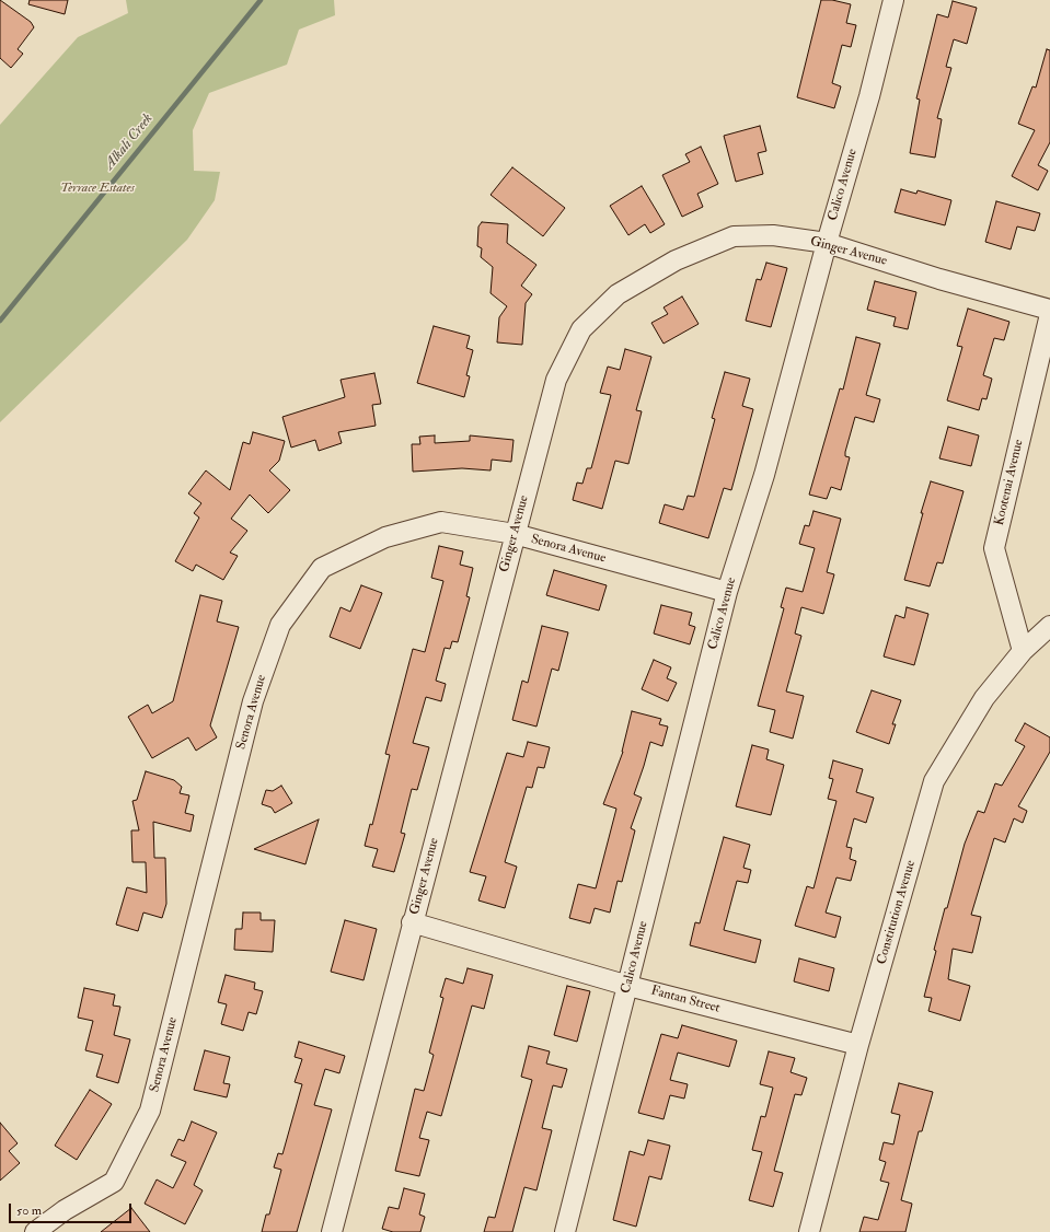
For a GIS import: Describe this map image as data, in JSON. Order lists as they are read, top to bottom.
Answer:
{
  "streets": {
    "street": [
      "Calico Avenue",
      "Ginger Avenue",
      "Kootenai Avenue",
      "Senora Avenue",
      "Constitution Avenue",
      "Fantan Street"
    ]
  },
  "crossings": [
    ["Calico Avenue", "Ginger Avenue"],
    ["Calico Avenue", "Senora Avenue"],
    ["Calico Avenue", "Fantan Street"],
    ["Ginger Avenue", "Senora Avenue"],
    ["Ginger Avenue", "Fantan Street"],
    ["Kootenai Avenue", "Constitution Avenue"],
    ["Constitution Avenue", "Fantan Street"]
  ],
  "water": ["Alkali Creek"],
  "parks": ["Terrace Estates"],
  "scale_bar": "50 m"
}
